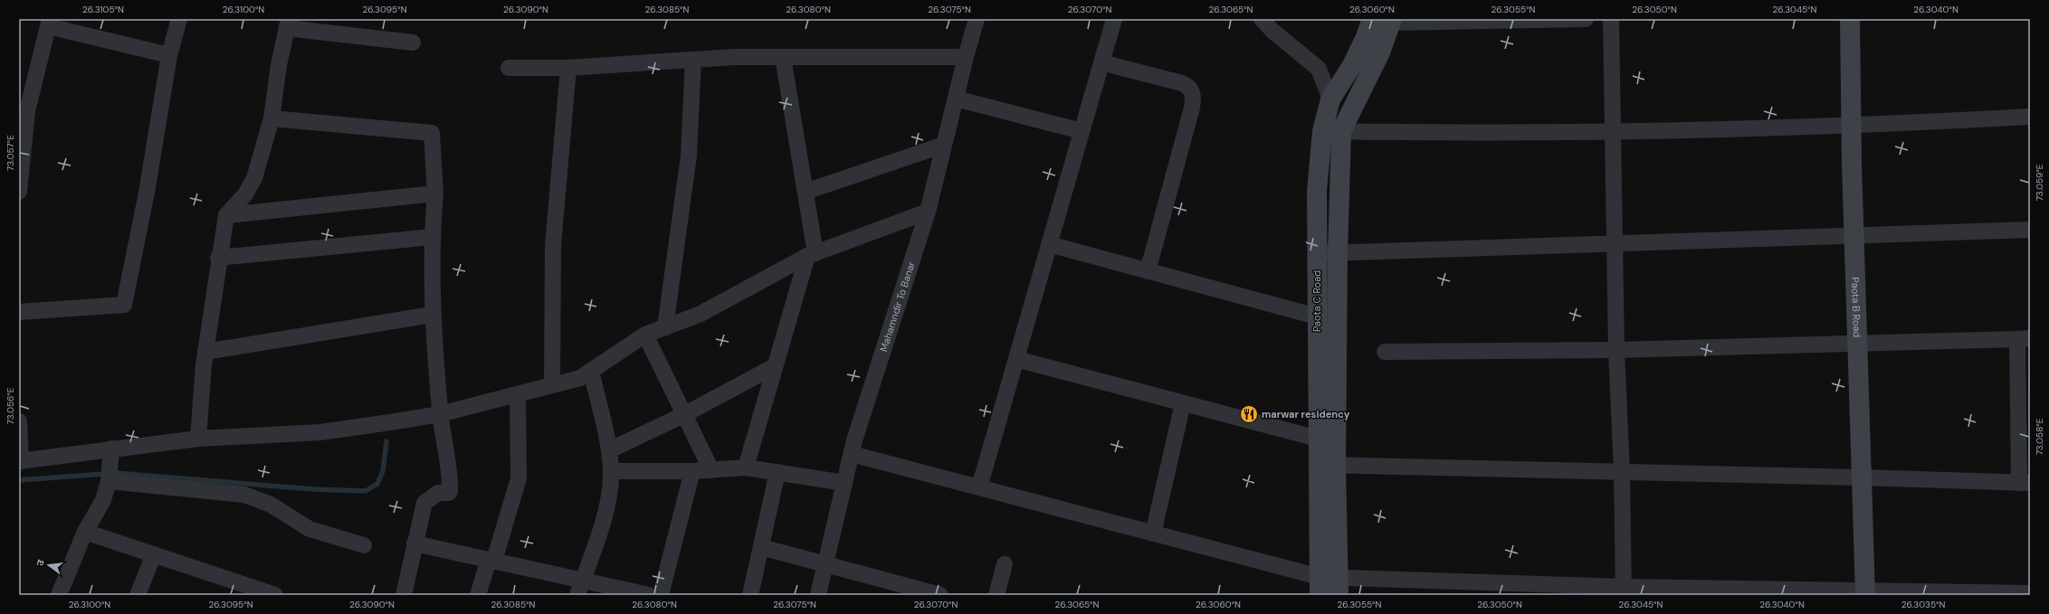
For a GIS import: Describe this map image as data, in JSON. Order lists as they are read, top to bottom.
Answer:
{
  "streets": {
    "street": ["Paota C Road", "Mahamndir To Banar", "Paota B Road"]
  },
  "places": {
    "restaurant": ["marwar residency"]
  },
  "north": "left",
  "coordinates": [
    "26.3105°N",
    "26.3100°N",
    "26.3095°N",
    "26.3090°N",
    "26.3085°N",
    "26.3080°N",
    "26.3075°N",
    "26.3070°N",
    "26.3065°N",
    "26.3060°N",
    "26.3055°N",
    "26.3050°N",
    "26.3045°N",
    "26.3040°N",
    "73.057°E",
    "73.059°E",
    "73.056°E",
    "73.058°E",
    "26.3035°N"
  ]
}
